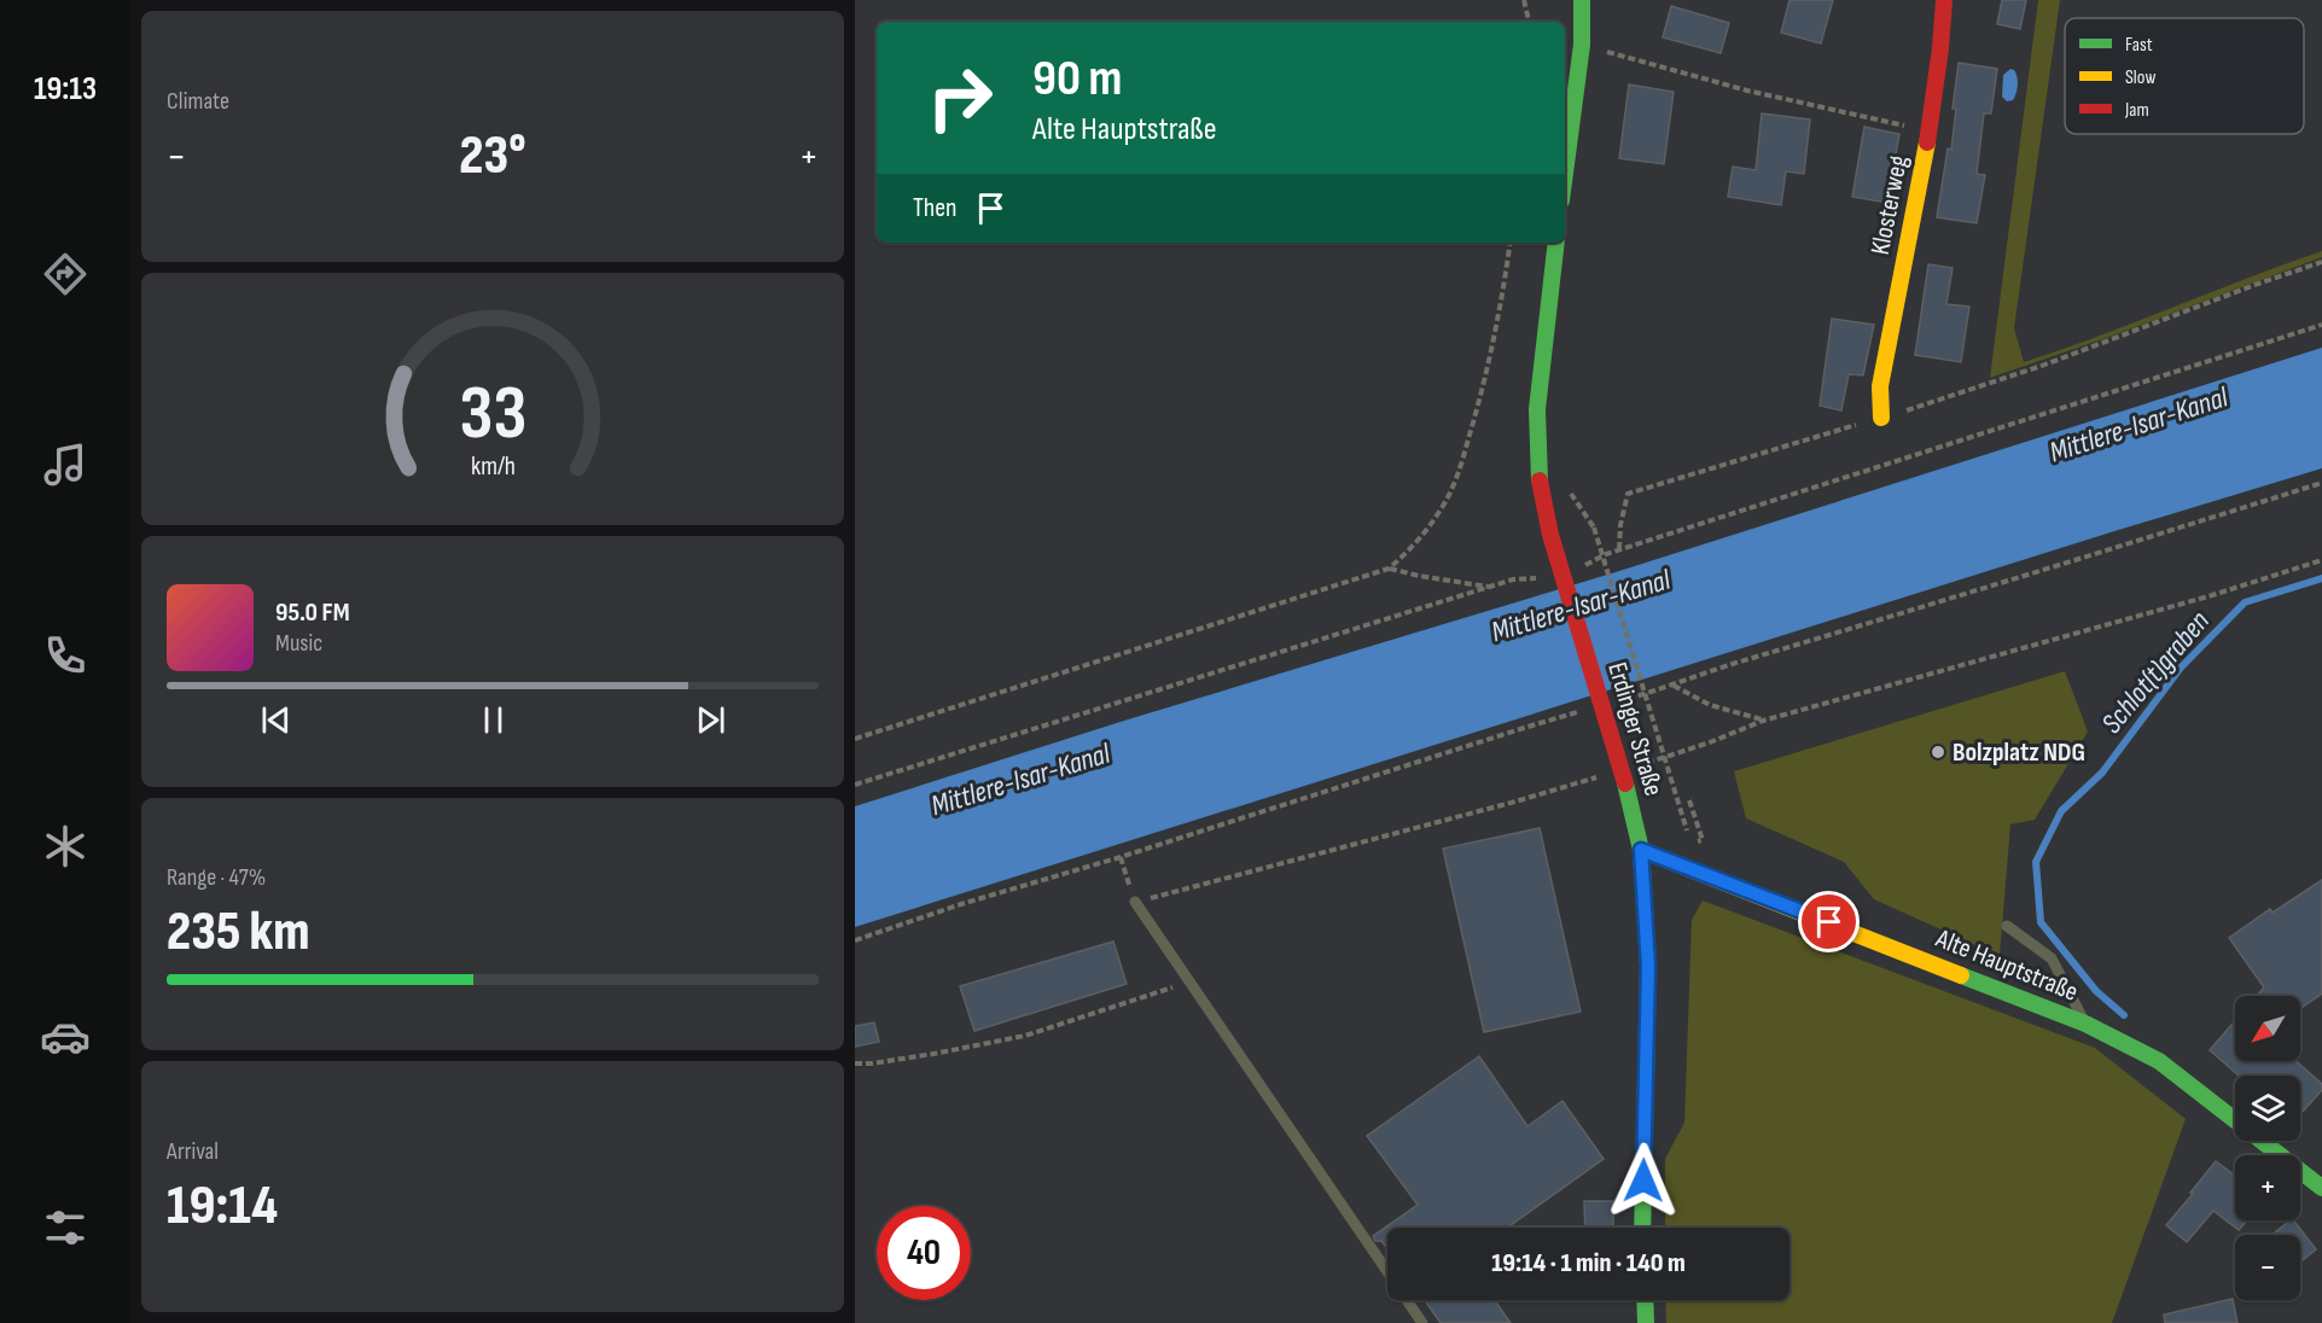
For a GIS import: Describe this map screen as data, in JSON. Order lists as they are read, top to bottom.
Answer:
{
  "streets": {
    "street": ["Klosterweg", "Erdinger Straße", "Alte Hauptstraße"]
  },
  "crossings": [
    ["Erdinger Straße", "Alte Hauptstraße"]
  ],
  "water": ["Mittlere-Isar-Kanal", "Schlot(t)graben"],
  "places": ["Bolzplatz NDG"],
  "legend": ["Fast", "Slow", "Jam"],
  "north": "bottom left",
  "page": {
    "tabs": "19:13",
    "tile": [
      "Climate",
      ["Range · 47%", "235 km"],
      ["Arrival", "19:14"]
    ],
    "turn": ["90 m", "Alte Hauptstraße"],
    "heat": ["−", "23°", "+"],
    "then": "Then",
    "song": ["95.0 FM", "Music"],
    "map_buttons": ["+", "−"],
    "limit": "40",
    "trip": "19:14 · 1 min · 140 m",
    "gauge": ["33", "km/h"]
  }
}
